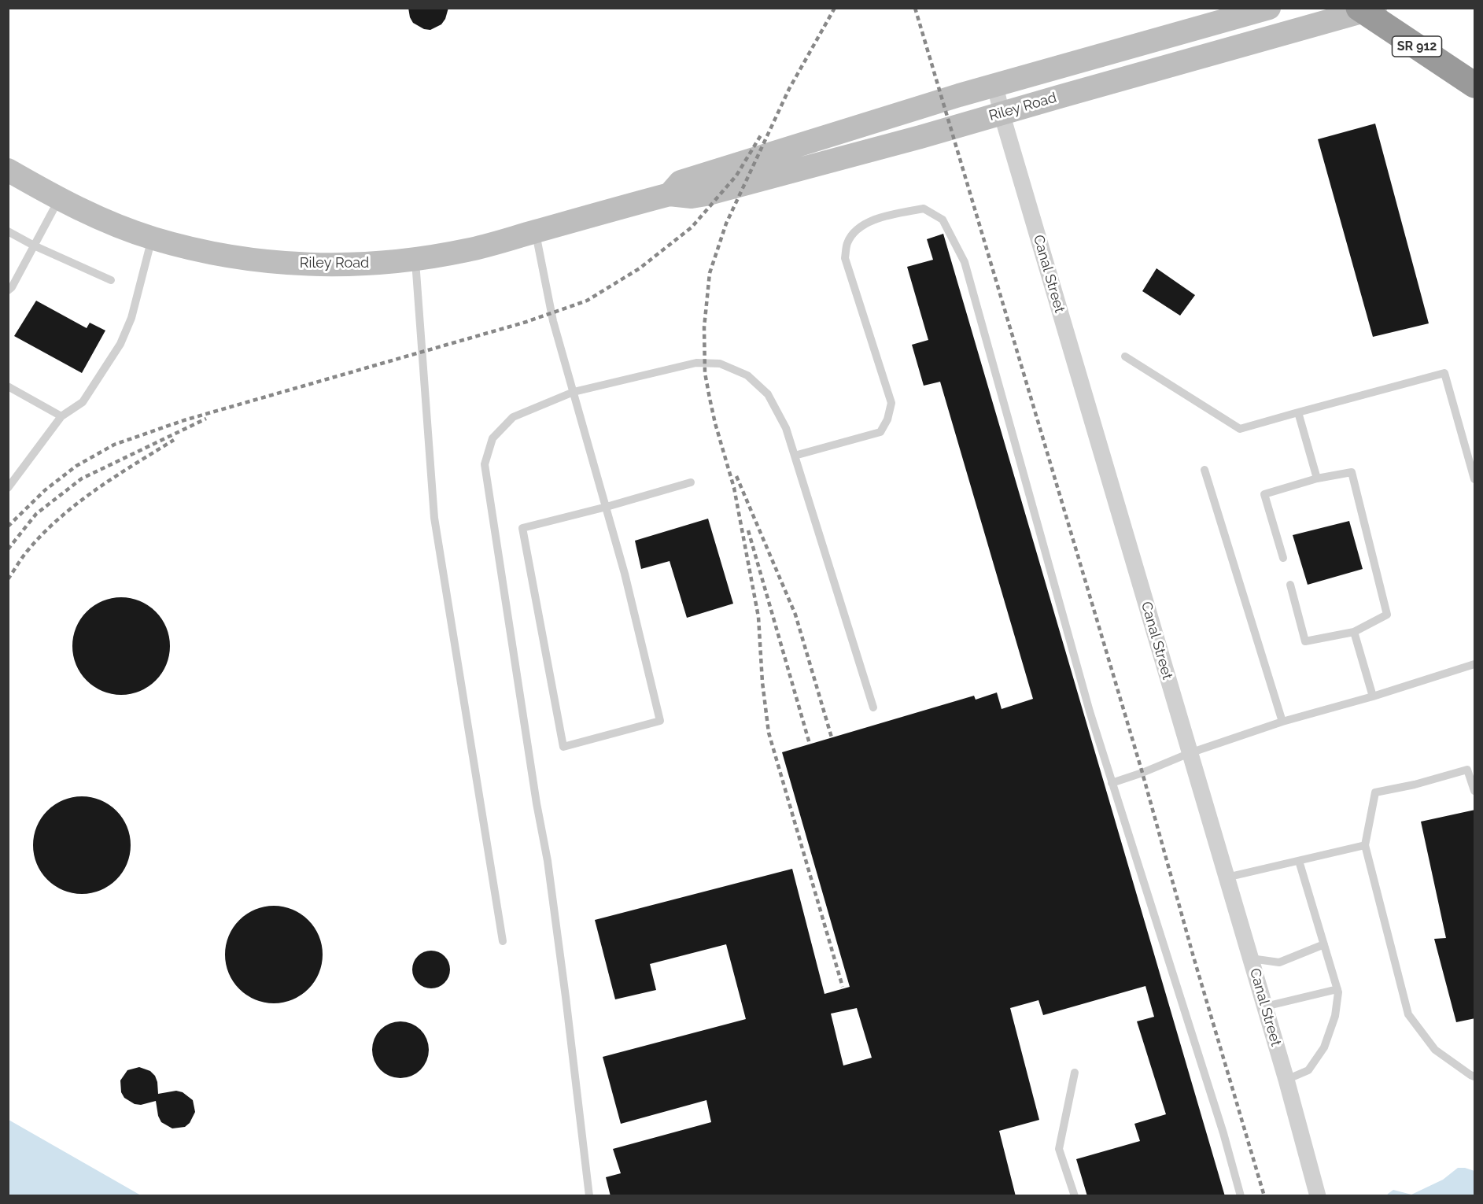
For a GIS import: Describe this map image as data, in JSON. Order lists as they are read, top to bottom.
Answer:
{
  "streets": {
    "highway": ["SR 912"],
    "main road": ["Riley Road"],
    "street": ["Canal Street"]
  },
  "crossings": [
    ["Riley Road", "Canal Street"]
  ]
}
